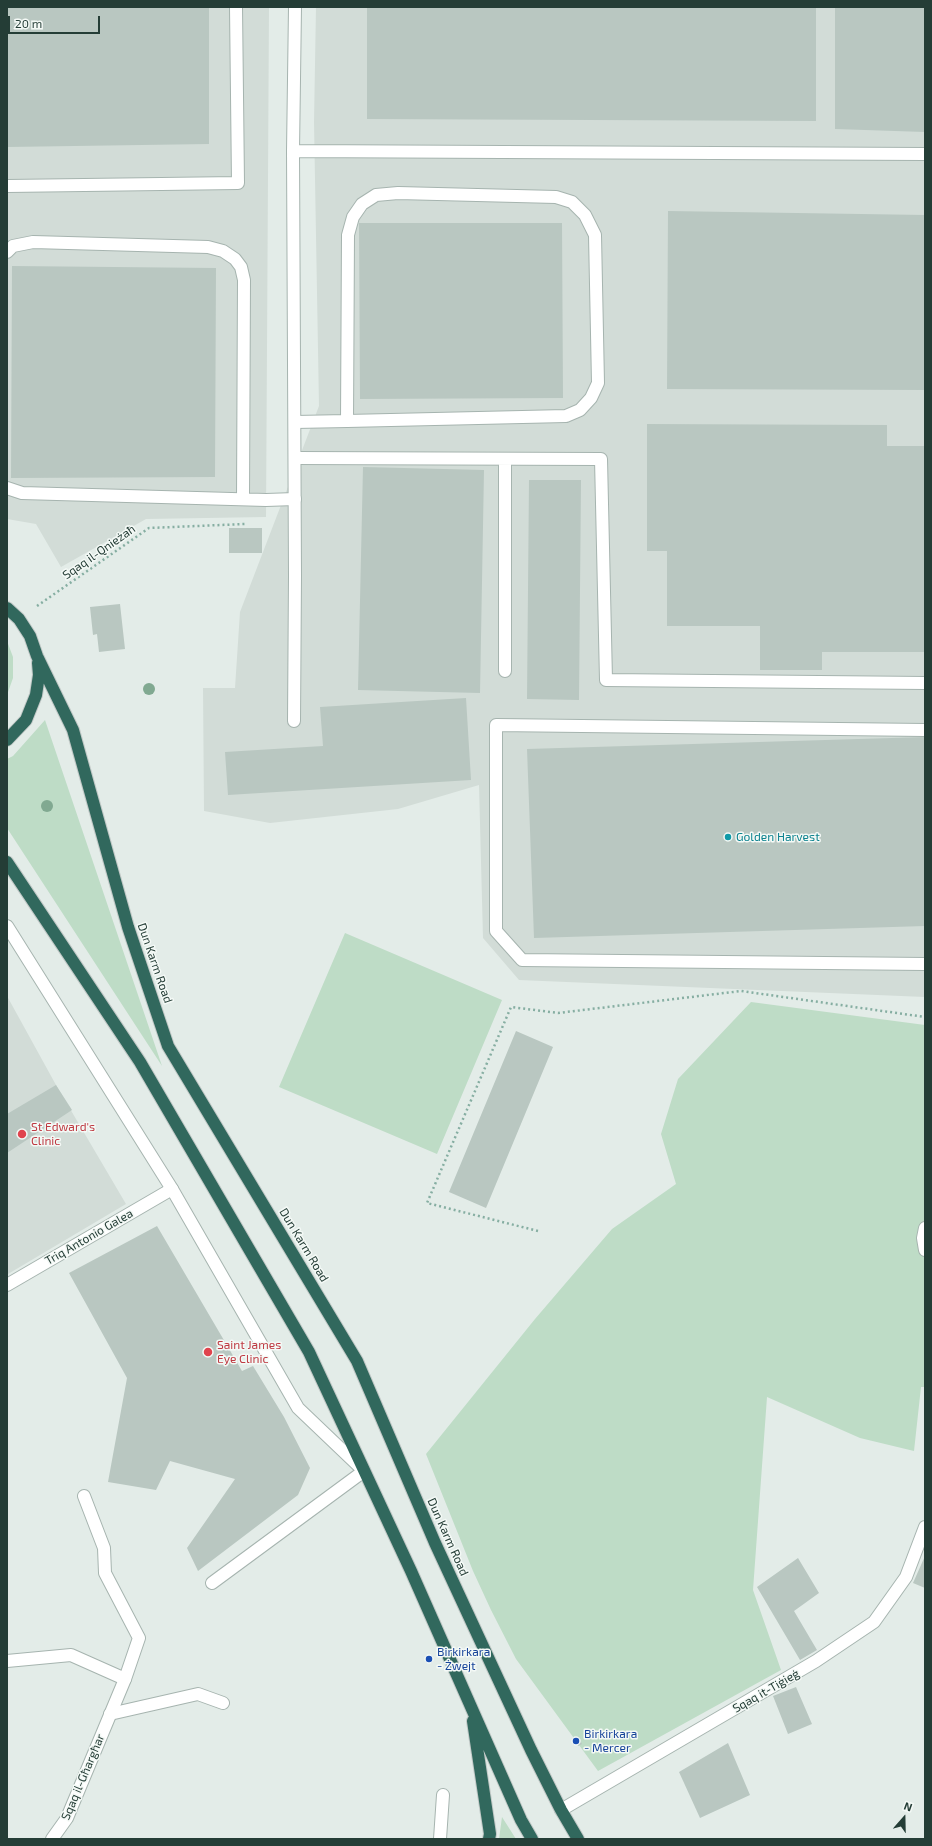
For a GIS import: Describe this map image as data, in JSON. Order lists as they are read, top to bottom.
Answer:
{
  "streets": {
    "highway": ["Dun Karm Road"],
    "street": ["Triq Antonio Galea", "Sqaq it-Tiġieġ", "Sqaq il-Għargħar"],
    "path": ["Sqaq il-Qnieżaħ"]
  },
  "crossings": [
    ["Sqaq il-Qnieżaħ", "Dun Karm Road"],
    ["Dun Karm Road", "Sqaq it-Tiġieġ"]
  ],
  "places": [
    "Golden Harvest",
    "St Edward's Clinic",
    "Saint James Eye Clinic",
    "Birkirkara - Żwejt",
    "Birkirkara - Mercer"
  ],
  "scale_bar": "20 m",
  "north": "top"
}
